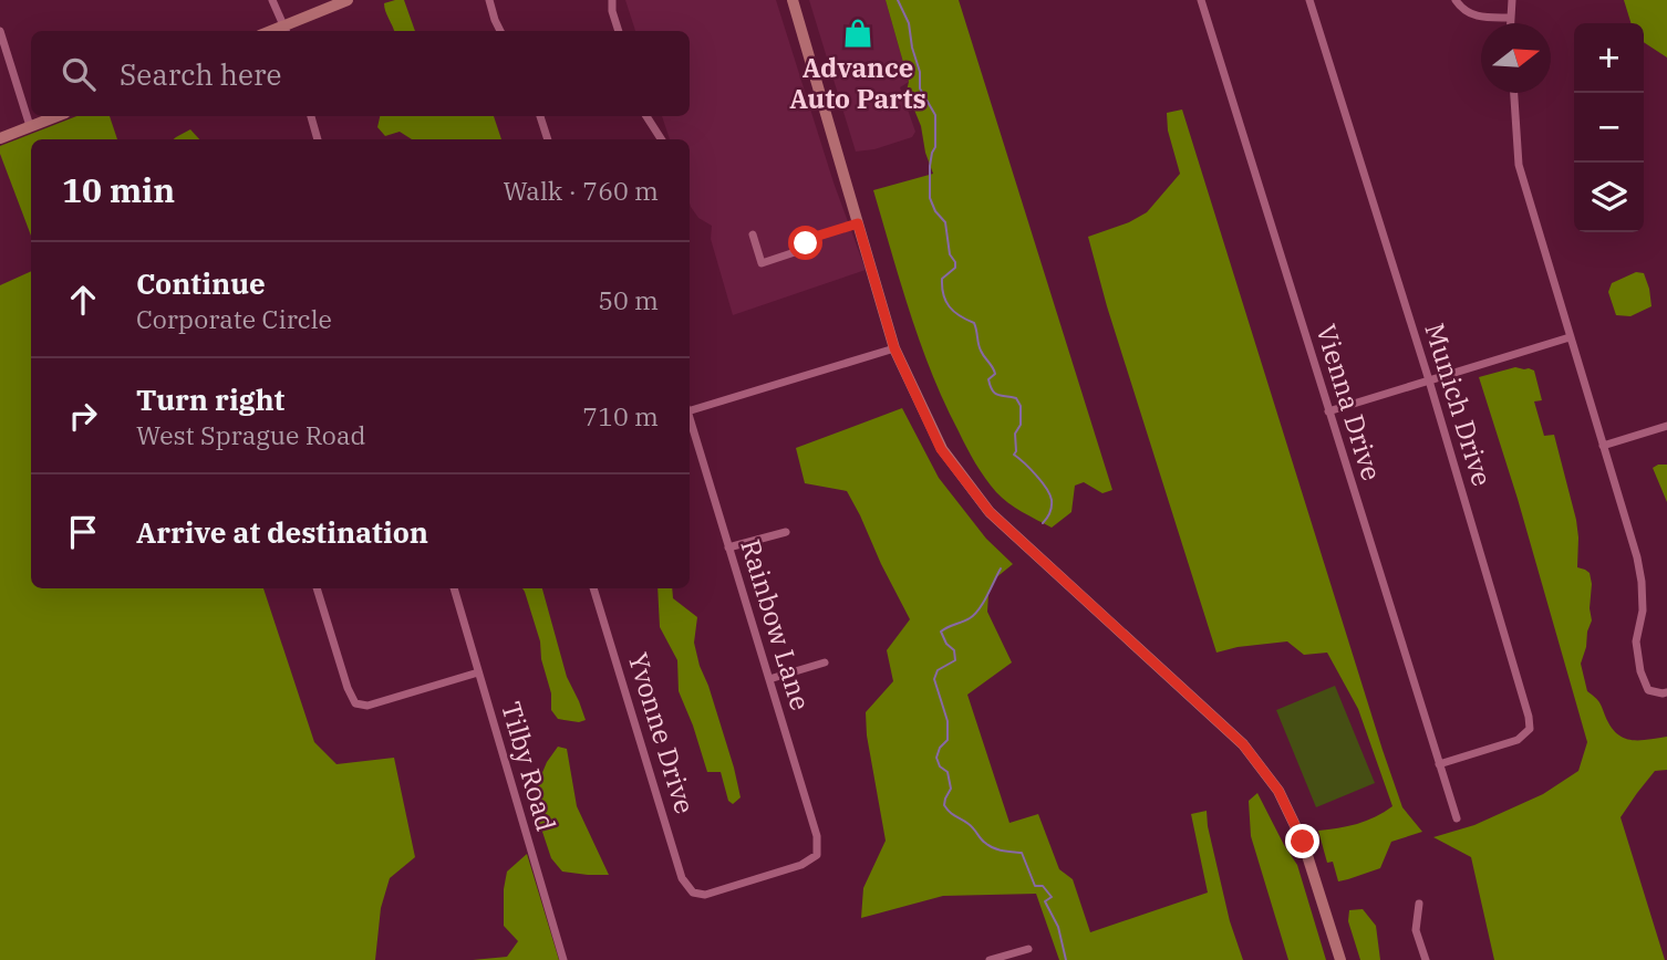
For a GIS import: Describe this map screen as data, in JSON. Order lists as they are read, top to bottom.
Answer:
{
  "streets": {
    "street": [
      "Vienna Drive",
      "Munich Drive",
      "Rainbow Lane",
      "Yvonne Drive",
      "Tilby Road"
    ]
  },
  "crossings": [
    ["Vienna Drive", "Munich Drive"],
    ["Rainbow Lane", "Yvonne Drive"]
  ],
  "places": {
    "shop": ["Advance Auto Parts"]
  },
  "north": "right",
  "page": {
    "map_buttons": ["+", "−"],
    "search": "Search here",
    "heading": ["10 min", "Walk · 760 m"],
    "list": [
      ["Continue", "Corporate Circle", "50 m"],
      ["Turn right", "West Sprague Road", "710 m"],
      "Arrive at destination"
    ]
  }
}
